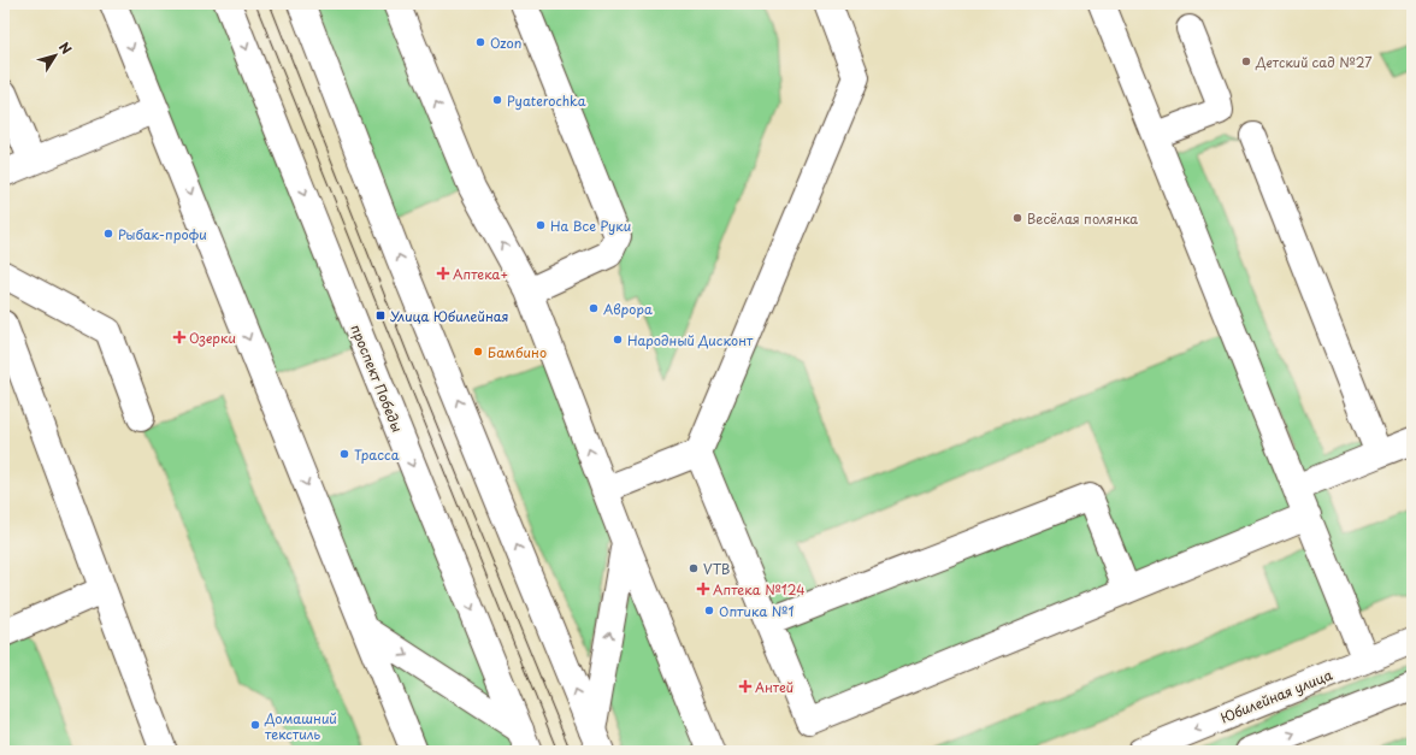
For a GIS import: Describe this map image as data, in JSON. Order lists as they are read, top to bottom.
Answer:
{
  "streets": {
    "street": ["проспект Победы", "Юбилейная улица"]
  },
  "places": {
    "other": [
      "Ozon",
      "Детский сад №27",
      "Pyaterochka",
      "Весёлая полянка",
      "На Все Руки",
      "Рыбак-профи",
      "Аврора",
      "Народный Дисконт",
      "Бамбино",
      "Трасса",
      "VTB",
      "Оптика №1",
      "Домашний текстиль"
    ],
    "health": [
      "Аптека+",
      "Озерки",
      "Аптека №124",
      "Антей"
    ],
    "transit": ["Улица Юбилейная"]
  },
  "north": "top right"
}
